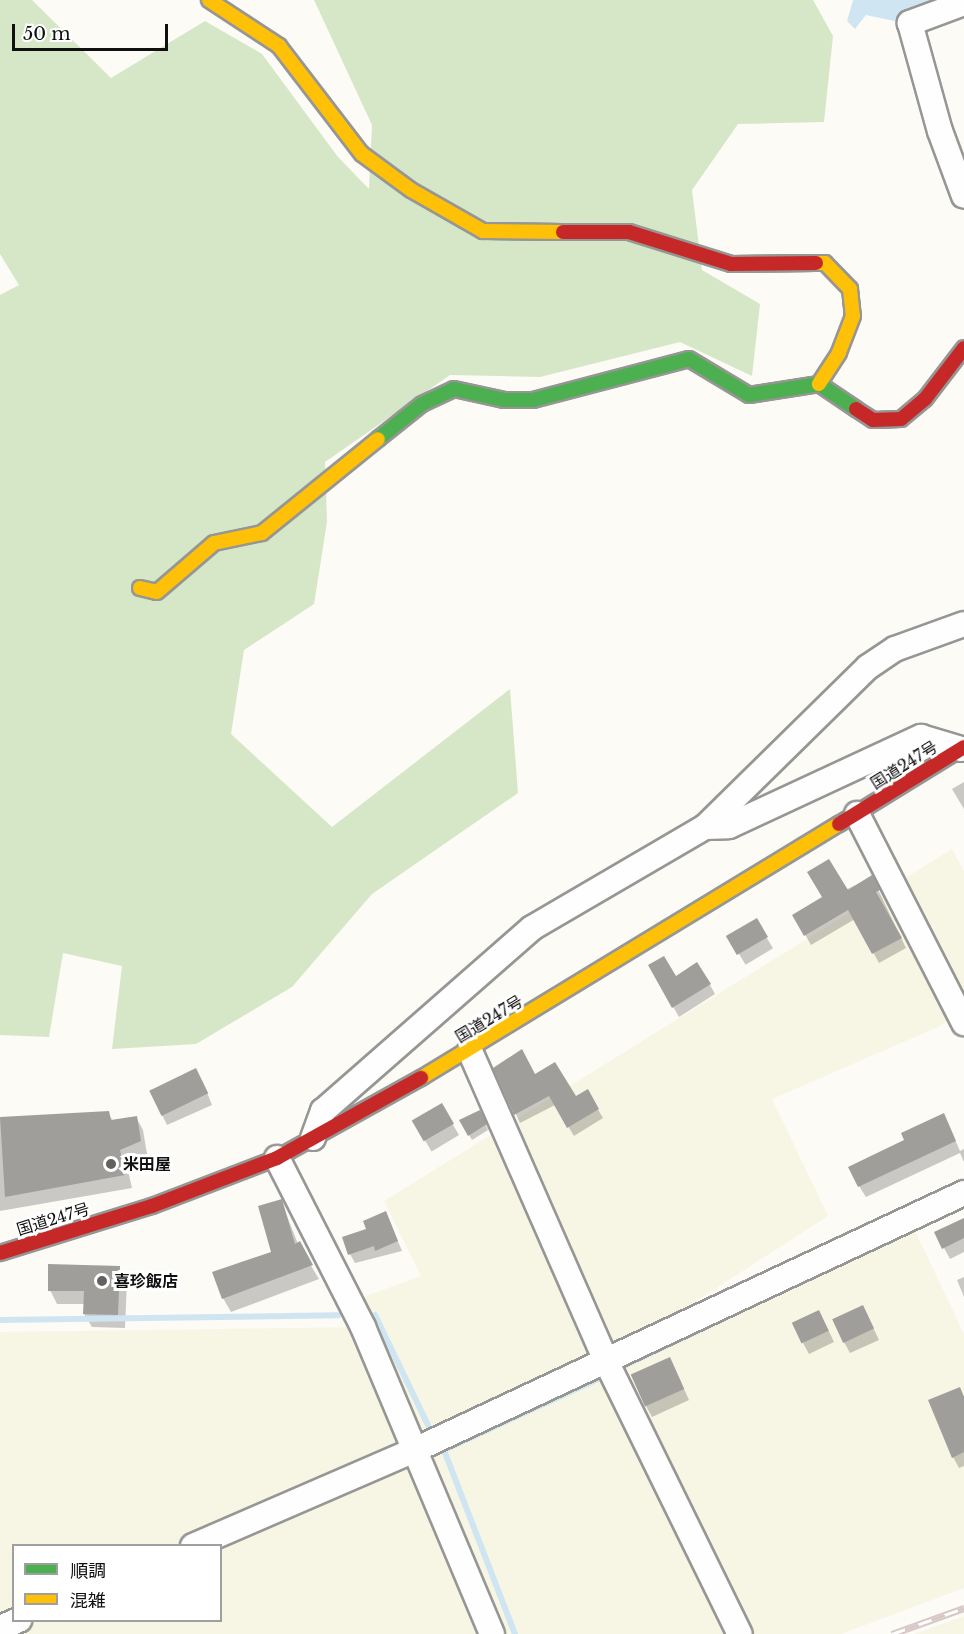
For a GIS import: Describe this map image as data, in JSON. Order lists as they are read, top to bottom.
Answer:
{
  "streets": {
    "main road": ["国道247号"]
  },
  "places": ["米田屋", "喜珍飯店"],
  "legend": ["順調", "混雑"],
  "scale_bar": "50 m"
}
